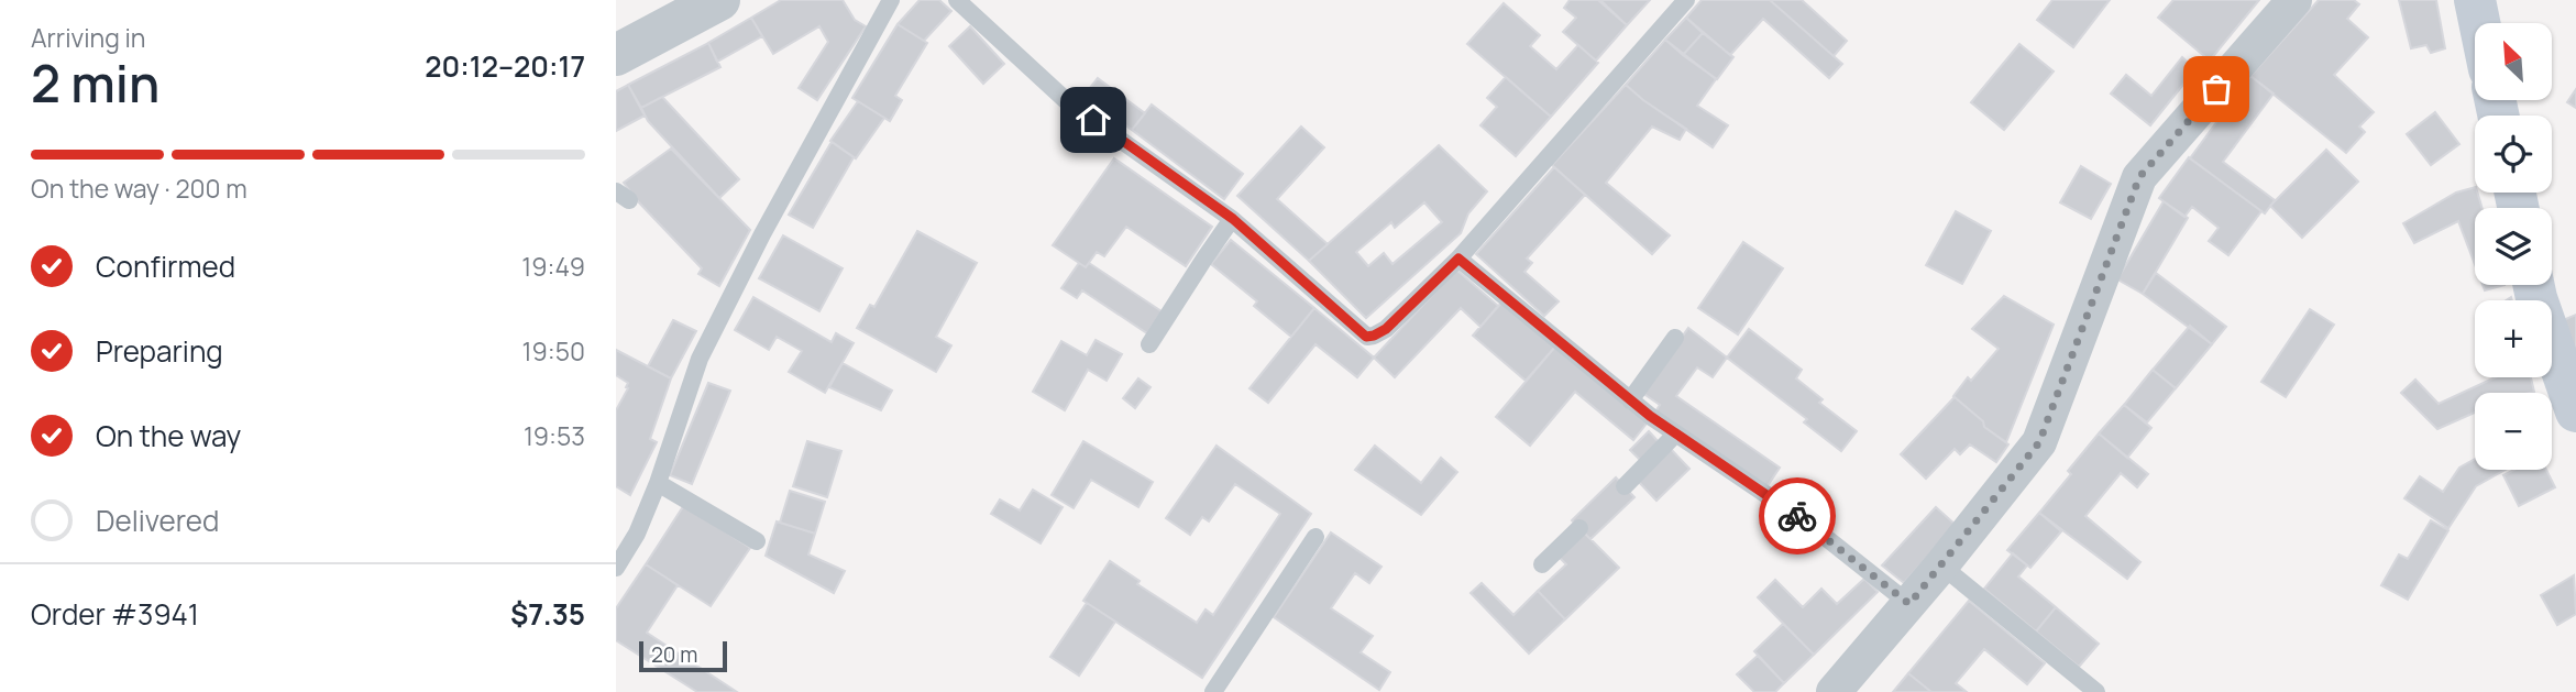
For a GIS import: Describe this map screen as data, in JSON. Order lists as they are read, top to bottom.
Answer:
{
  "scale_bar": "20 m",
  "north": "top left",
  "page": {
    "heading": ["2 min", "Arriving in", "20:12–20:17"],
    "panel": ["Order #3941", "$7.35"],
    "map_buttons": ["+", "−"],
    "bar": "On the way · 200 m",
    "list": [
      ["Confirmed", "19:49"],
      ["Preparing", "19:50"],
      ["On the way", "19:53"],
      "Delivered"
    ],
    "scale": "20 m"
  }
}
